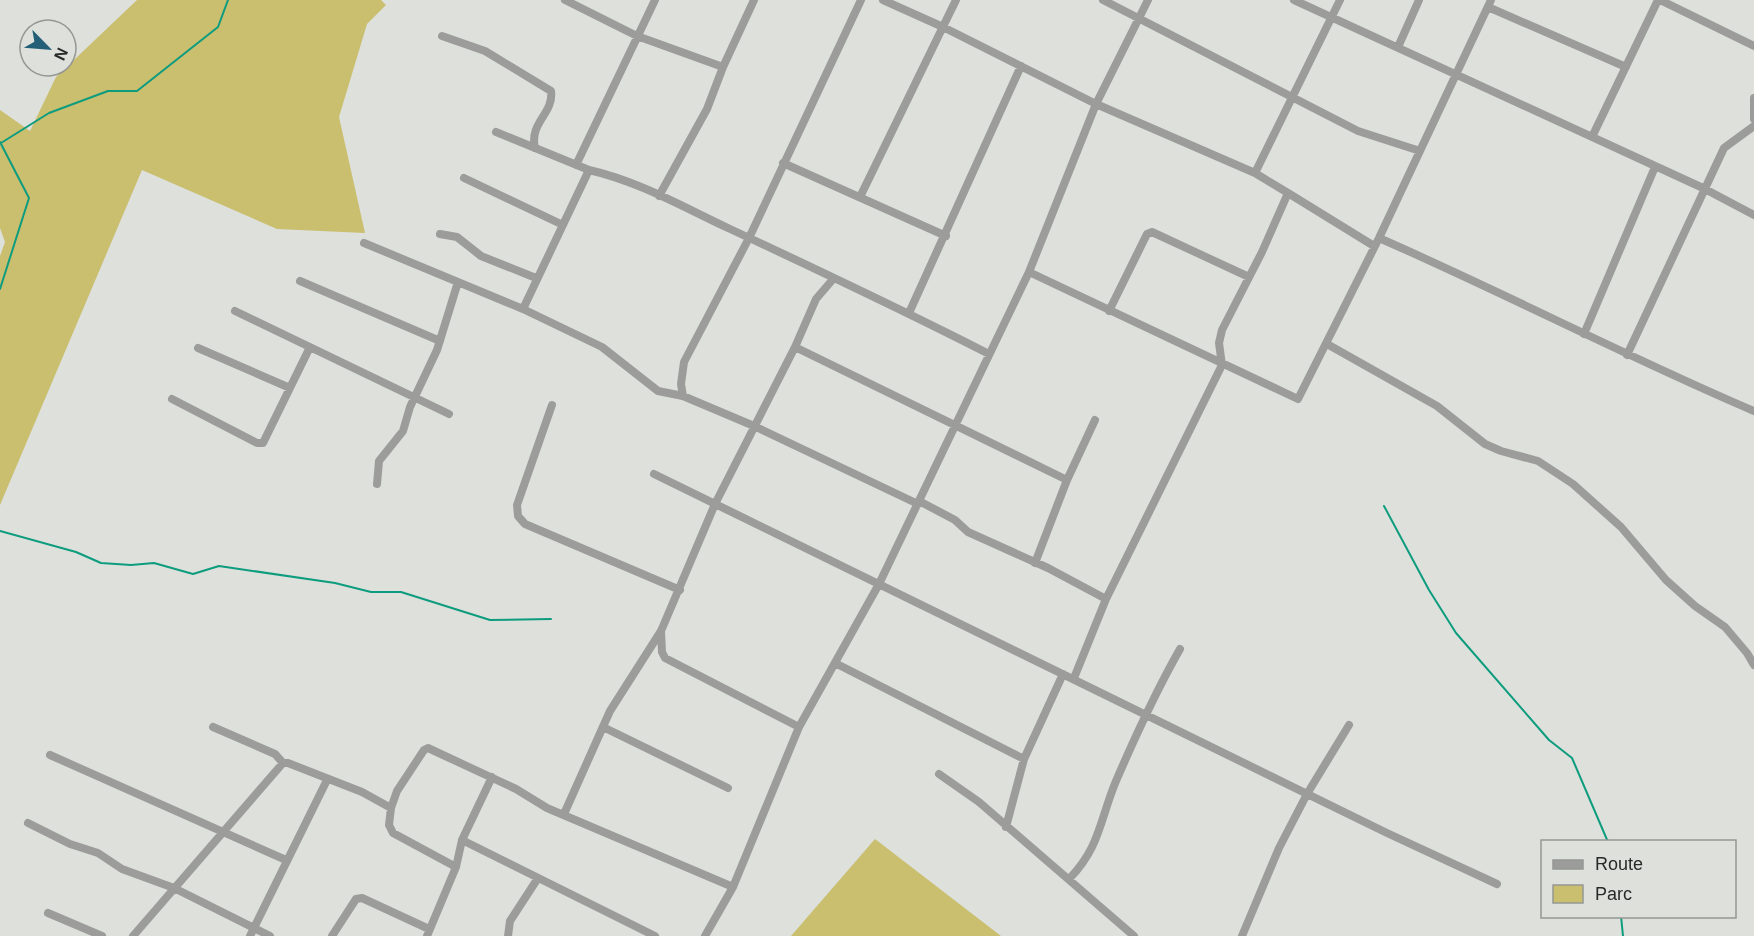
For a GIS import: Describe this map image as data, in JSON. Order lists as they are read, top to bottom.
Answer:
{
  "legend": ["Route", "Parc"],
  "north": "bottom right"
}
